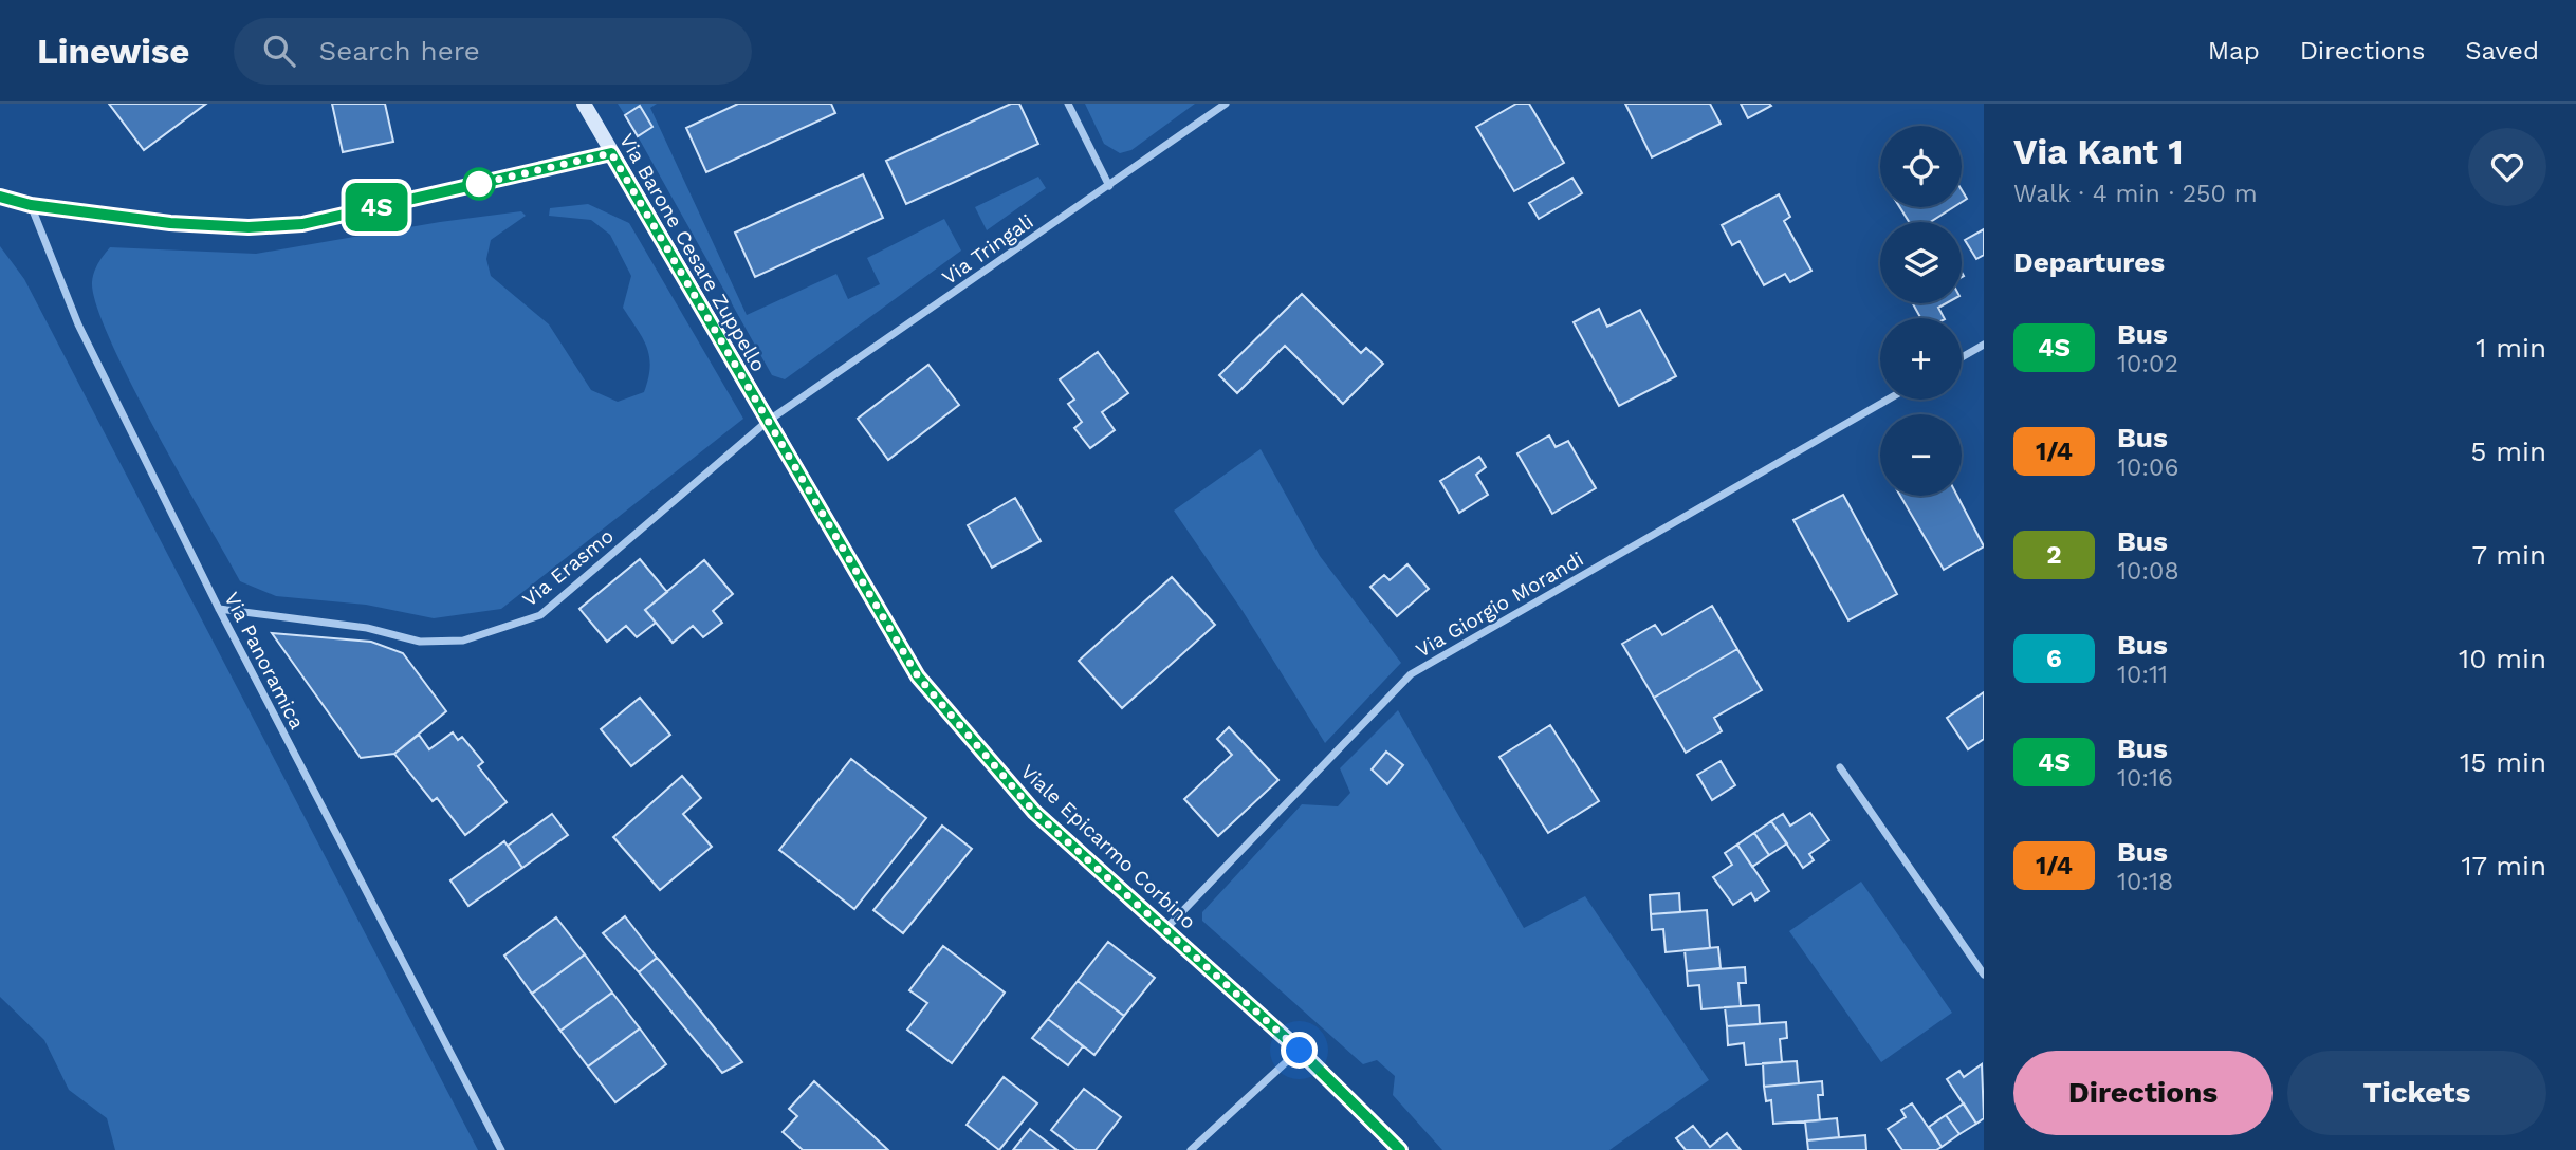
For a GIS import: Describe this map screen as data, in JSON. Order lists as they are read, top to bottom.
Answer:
{
  "streets": {
    "main road": ["Via Barone Cesare Zuppello", "Viale Epicarmo Corbino"],
    "street": [
      "Via Tringali",
      "Via Erasmo",
      "Via Giorgio Morandi",
      "Via Panoramica"
    ]
  },
  "crossings": [
    ["Via Tringali", "Via Barone Cesare Zuppello"],
    ["Via Tringali", "Via Erasmo"],
    ["Via Tringali", "Viale Epicarmo Corbino"],
    ["Via Barone Cesare Zuppello", "Via Erasmo"],
    ["Via Barone Cesare Zuppello", "Viale Epicarmo Corbino"],
    ["Via Erasmo", "Via Panoramica"],
    ["Via Erasmo", "Viale Epicarmo Corbino"],
    ["Via Giorgio Morandi", "Viale Epicarmo Corbino"]
  ],
  "lines": ["bus line 4S"],
  "page": {
    "header": "Linewise",
    "search": "Search here",
    "nav": ["Map", "Directions", "Saved"],
    "on_map": "4S",
    "heading": [
      ["Via Kant 1", "Walk · 4 min · 250 m"],
      "Departures"
    ],
    "map_buttons": ["+", "−"],
    "list": [
      {
        "mark": "4S",
        "name": "Bus",
        "note": "10:02",
        "value": "1 min"
      },
      {
        "mark": "1/4",
        "name": "Bus",
        "note": "10:06",
        "value": "5 min"
      },
      {
        "mark": "2",
        "name": "Bus",
        "note": "10:08",
        "value": "7 min"
      },
      {
        "mark": "6",
        "name": "Bus",
        "note": "10:11",
        "value": "10 min"
      },
      {
        "mark": "4S",
        "name": "Bus",
        "note": "10:16",
        "value": "15 min"
      },
      {
        "mark": "1/4",
        "name": "Bus",
        "note": "10:18",
        "value": "17 min"
      }
    ],
    "buttons": ["Directions", "Tickets"]
  }
}
